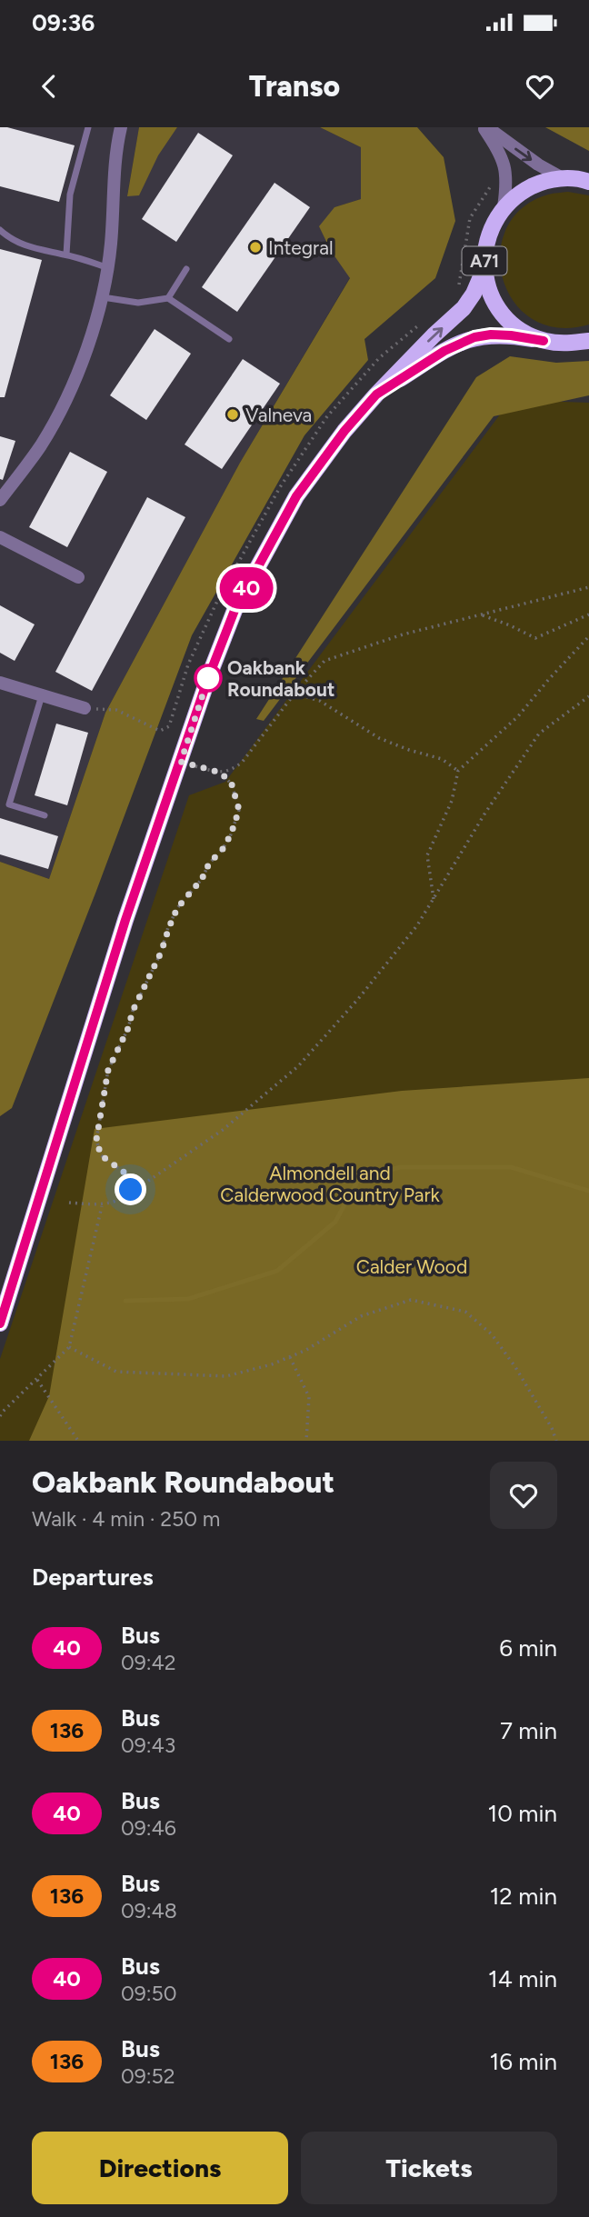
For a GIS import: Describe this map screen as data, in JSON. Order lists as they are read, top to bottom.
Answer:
{
  "streets": {
    "main road": ["A71"]
  },
  "parks": ["Almondell and Calderwood Country Park", "Calder Wood"],
  "places": ["Integral", "Valneva", "Oakbank Roundabout"],
  "lines": ["bus line 40"],
  "page": {
    "status": "09:36",
    "header": "Transo",
    "on_map": "40",
    "heading": [
      ["Oakbank Roundabout", "Walk · 4 min · 250 m"],
      "Departures"
    ],
    "list": [
      {
        "mark": "40",
        "name": "Bus",
        "note": "09:42",
        "value": "6 min"
      },
      {
        "mark": "136",
        "name": "Bus",
        "note": "09:43",
        "value": "7 min"
      },
      {
        "mark": "40",
        "name": "Bus",
        "note": "09:46",
        "value": "10 min"
      },
      {
        "mark": "136",
        "name": "Bus",
        "note": "09:48",
        "value": "12 min"
      },
      {
        "mark": "40",
        "name": "Bus",
        "note": "09:50",
        "value": "14 min"
      },
      {
        "mark": "136",
        "name": "Bus",
        "note": "09:52",
        "value": "16 min"
      }
    ],
    "buttons": ["Directions", "Tickets"]
  }
}
